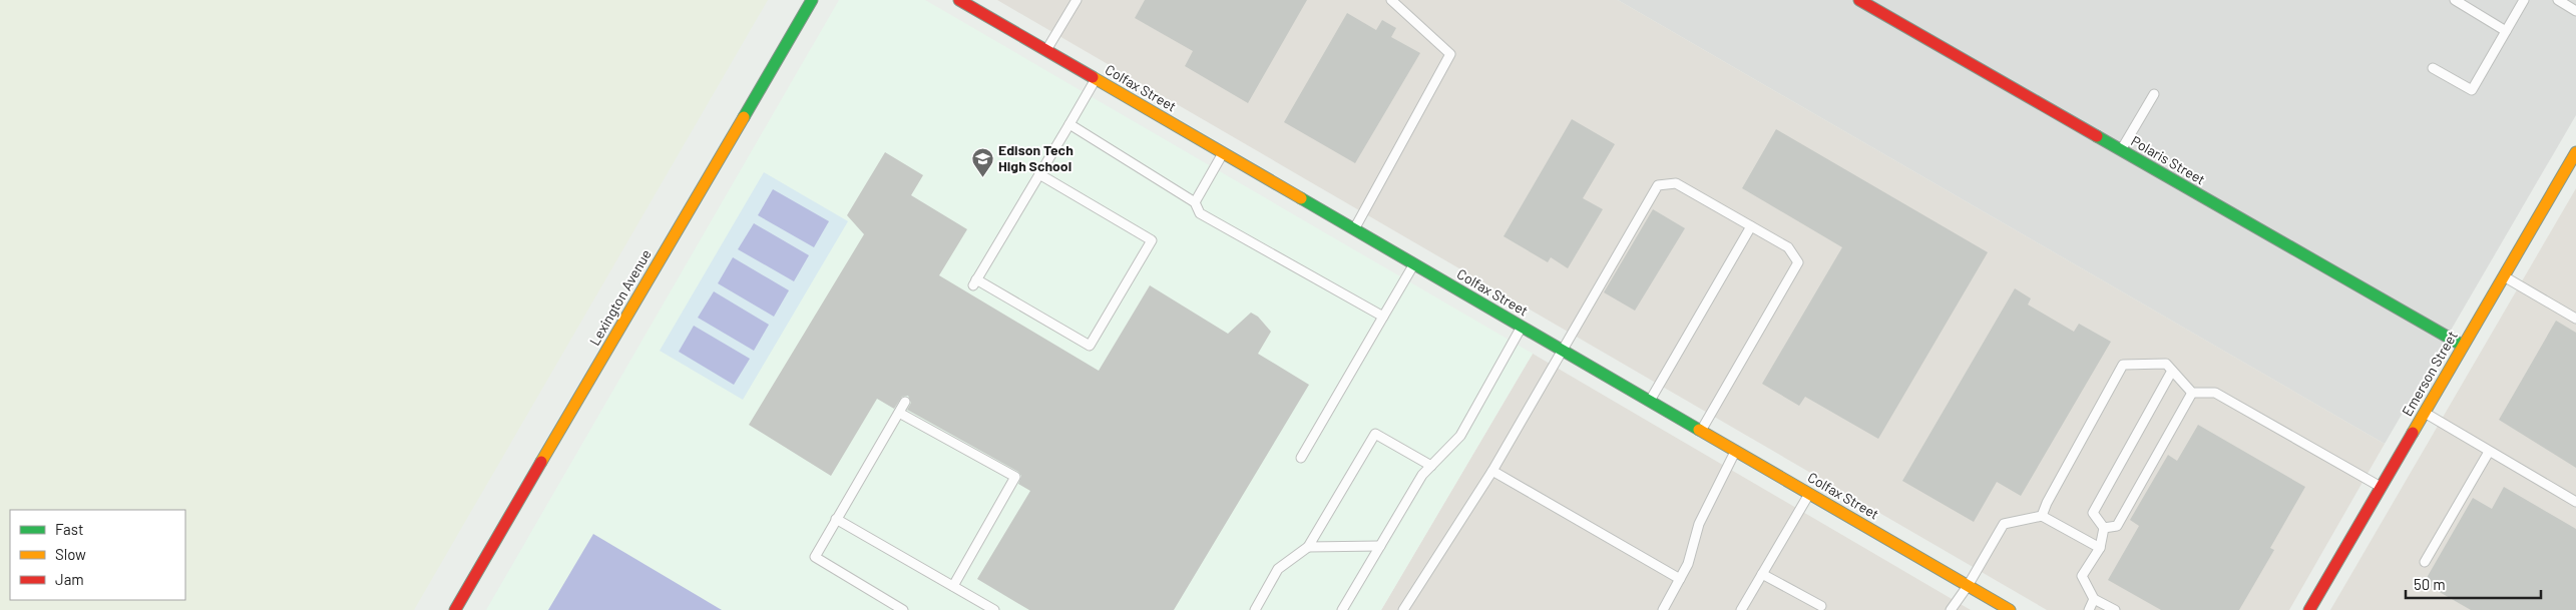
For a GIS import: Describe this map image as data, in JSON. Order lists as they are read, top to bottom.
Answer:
{
  "streets": {
    "street": [
      "Colfax Street",
      "Polaris Street",
      "Lexington Avenue",
      "Emerson Street"
    ]
  },
  "crossings": [
    ["Polaris Street", "Emerson Street"]
  ],
  "places": {
    "school or university": ["Edison Tech High School"]
  },
  "legend": ["Fast", "Slow", "Jam"],
  "scale_bar": "50 m"
}
